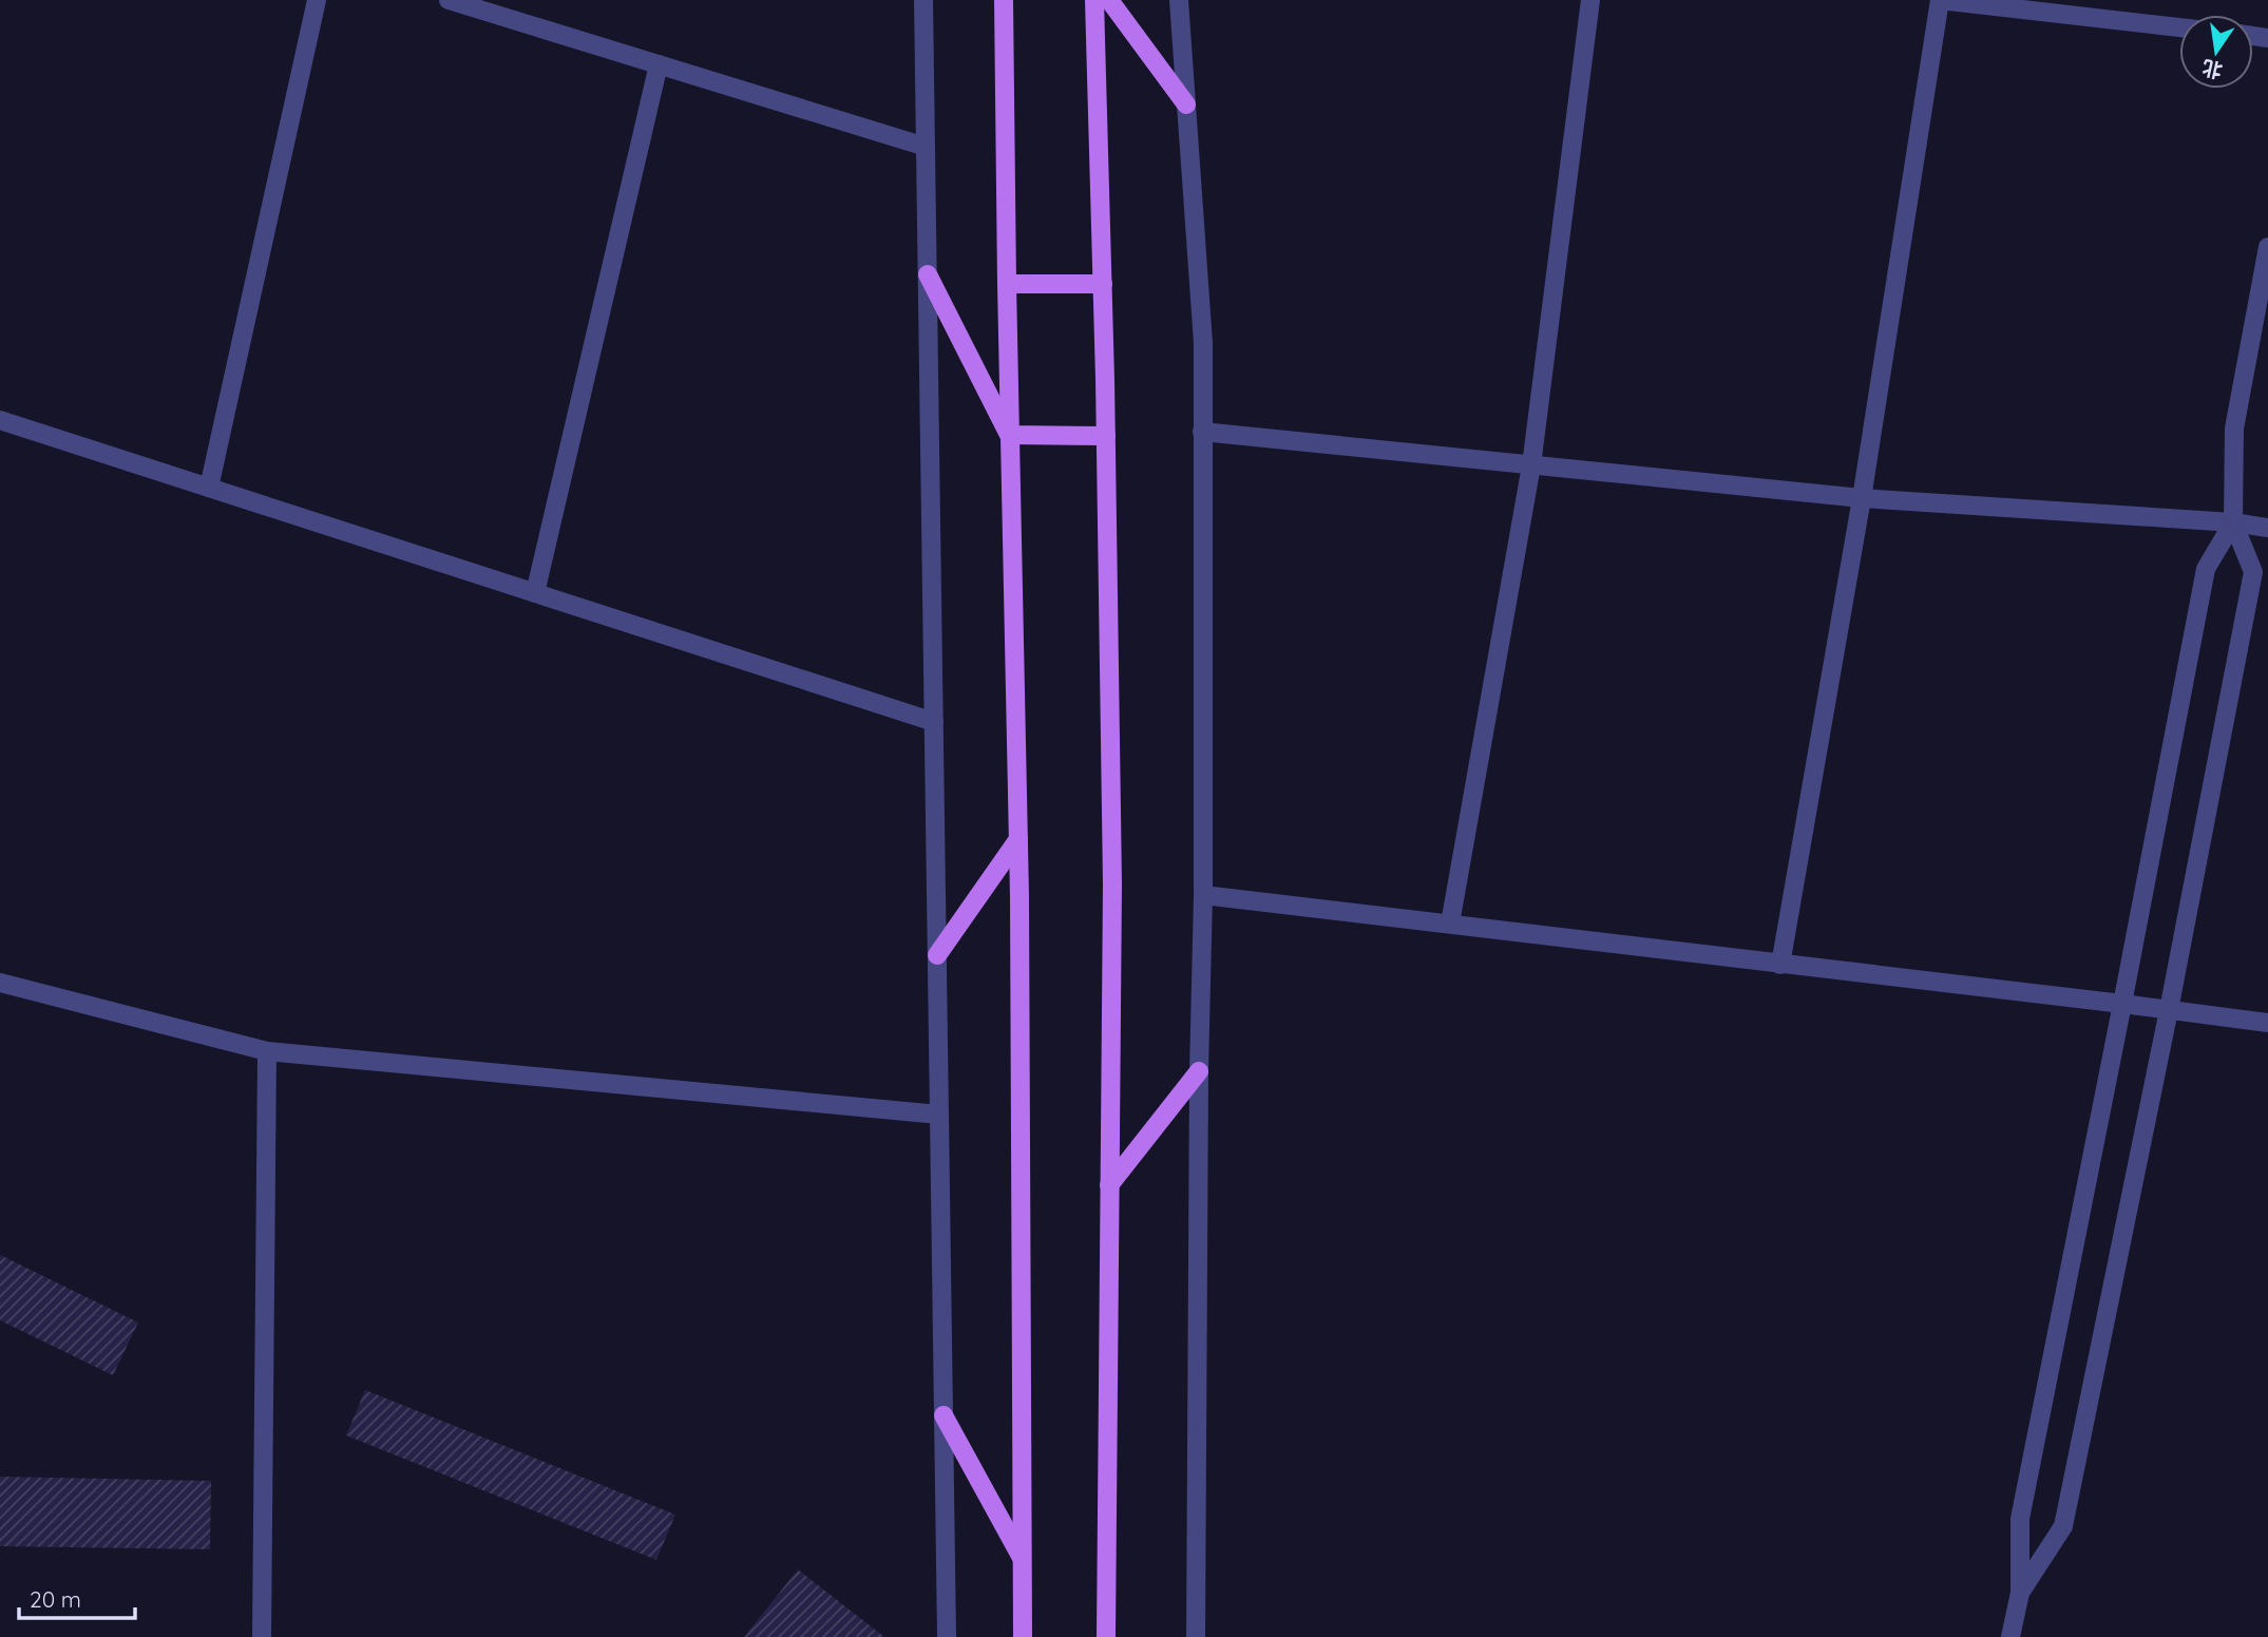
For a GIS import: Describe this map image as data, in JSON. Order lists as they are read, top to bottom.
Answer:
{
  "scale_bar": "20 m",
  "north": "bottom"
}
